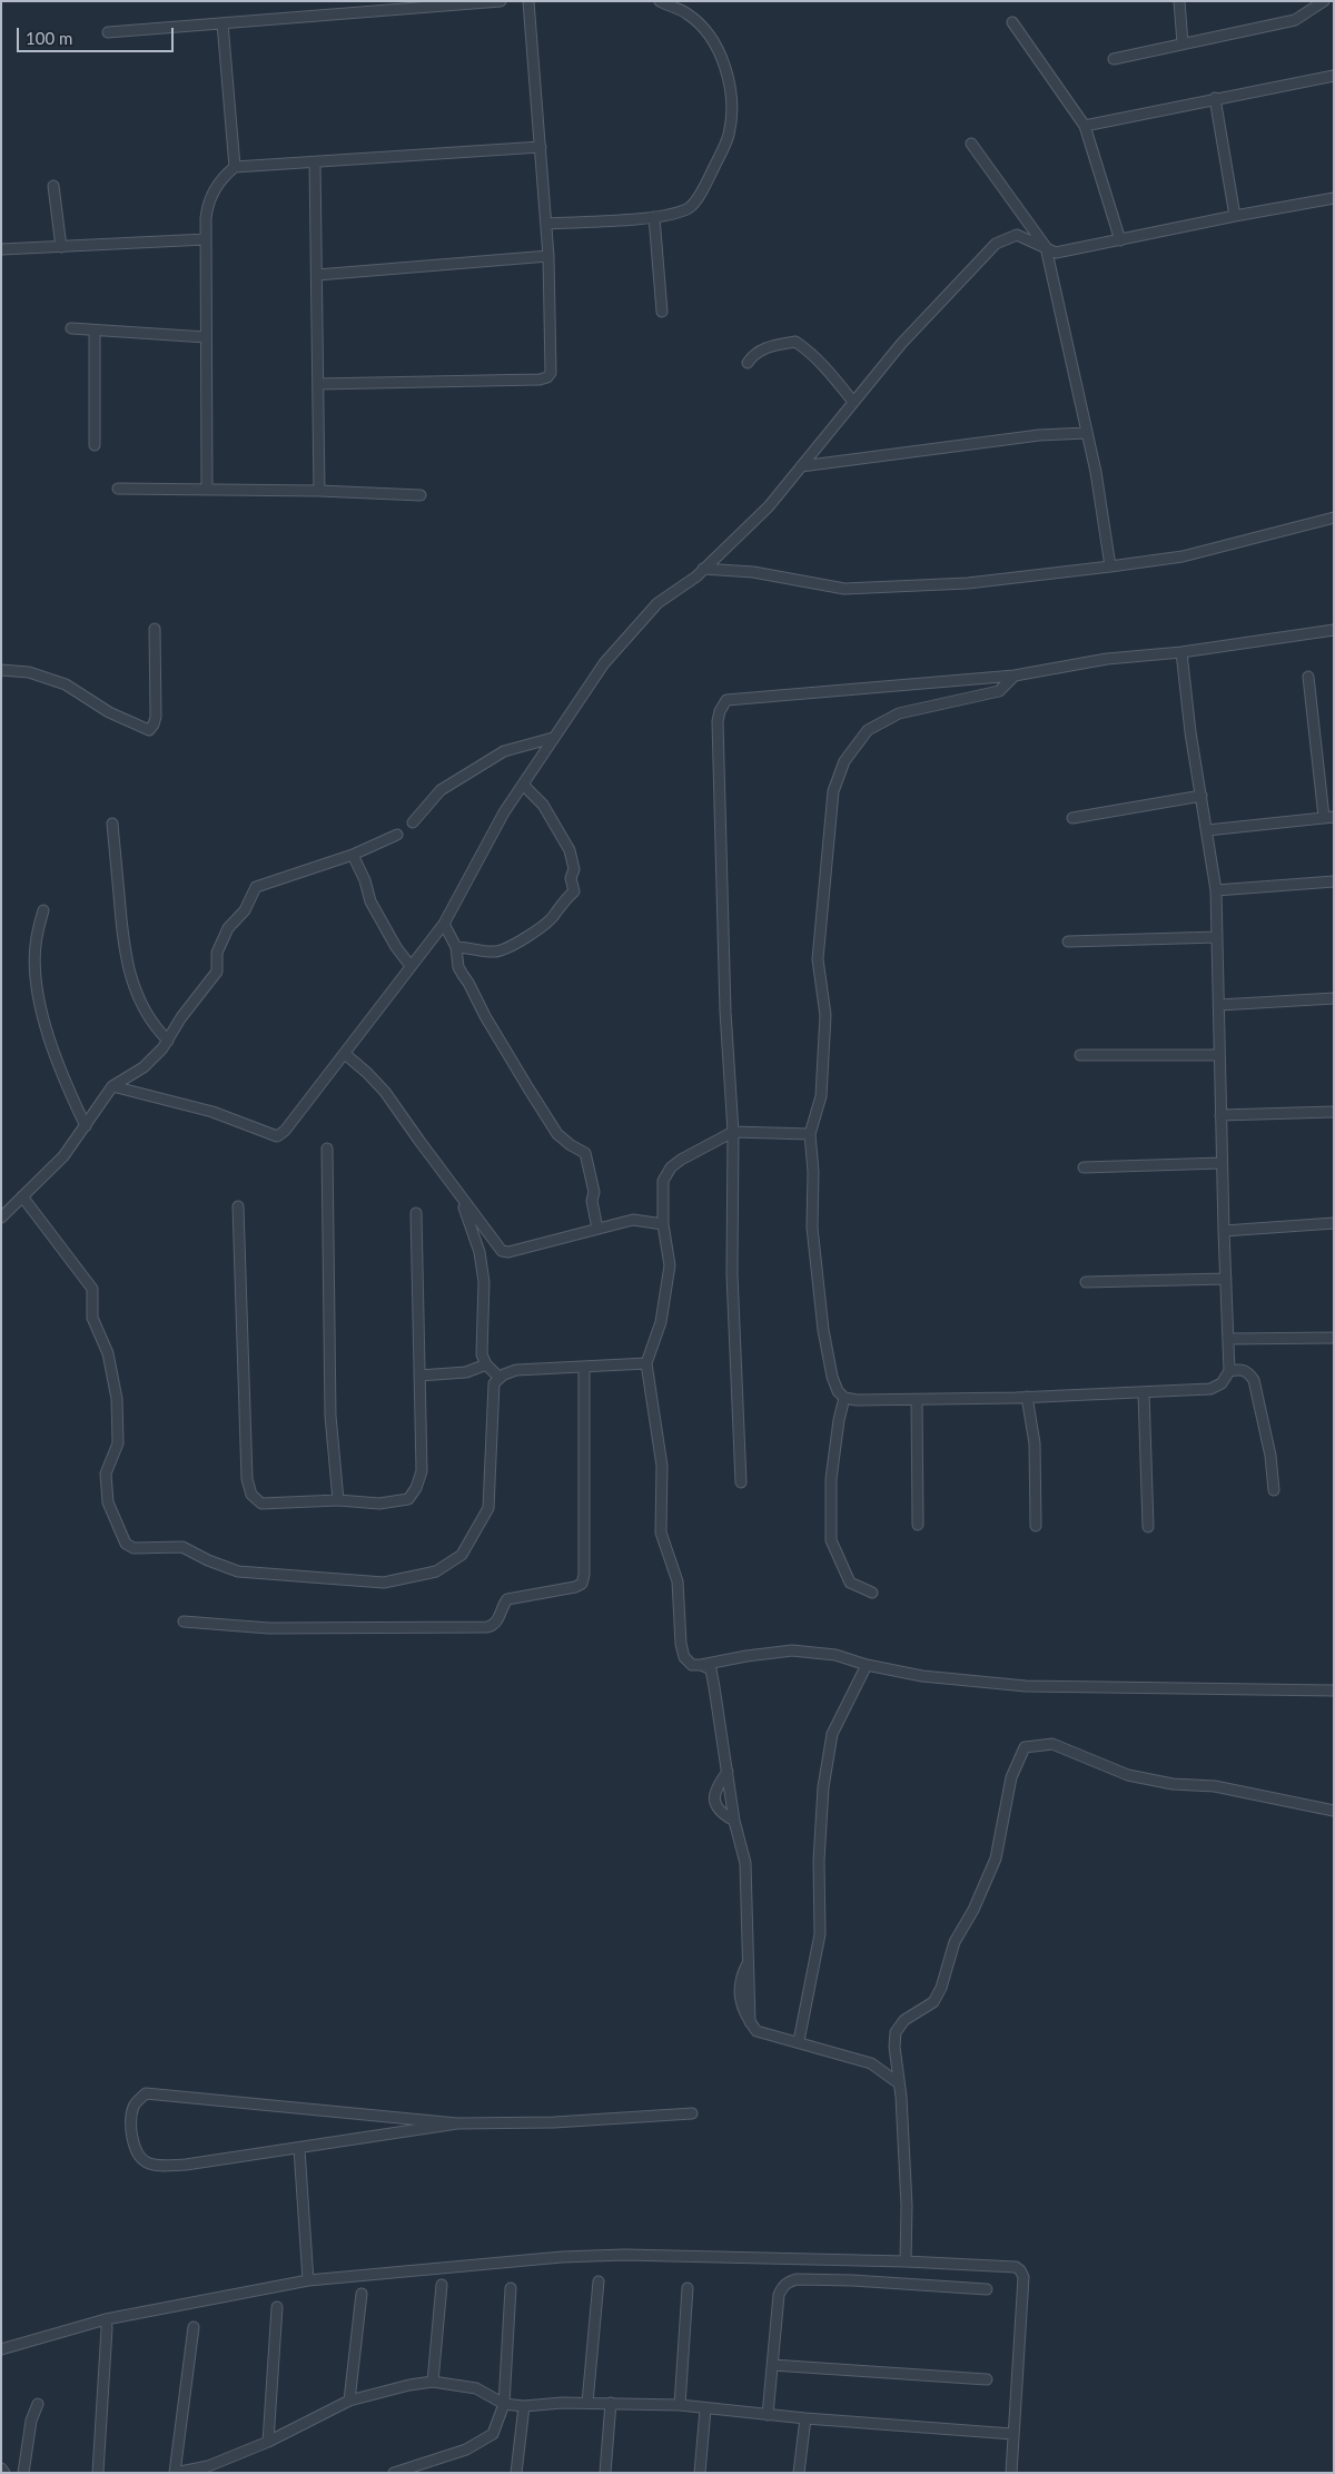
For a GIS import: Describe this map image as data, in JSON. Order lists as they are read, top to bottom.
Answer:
{
  "scale_bar": "100 m"
}
